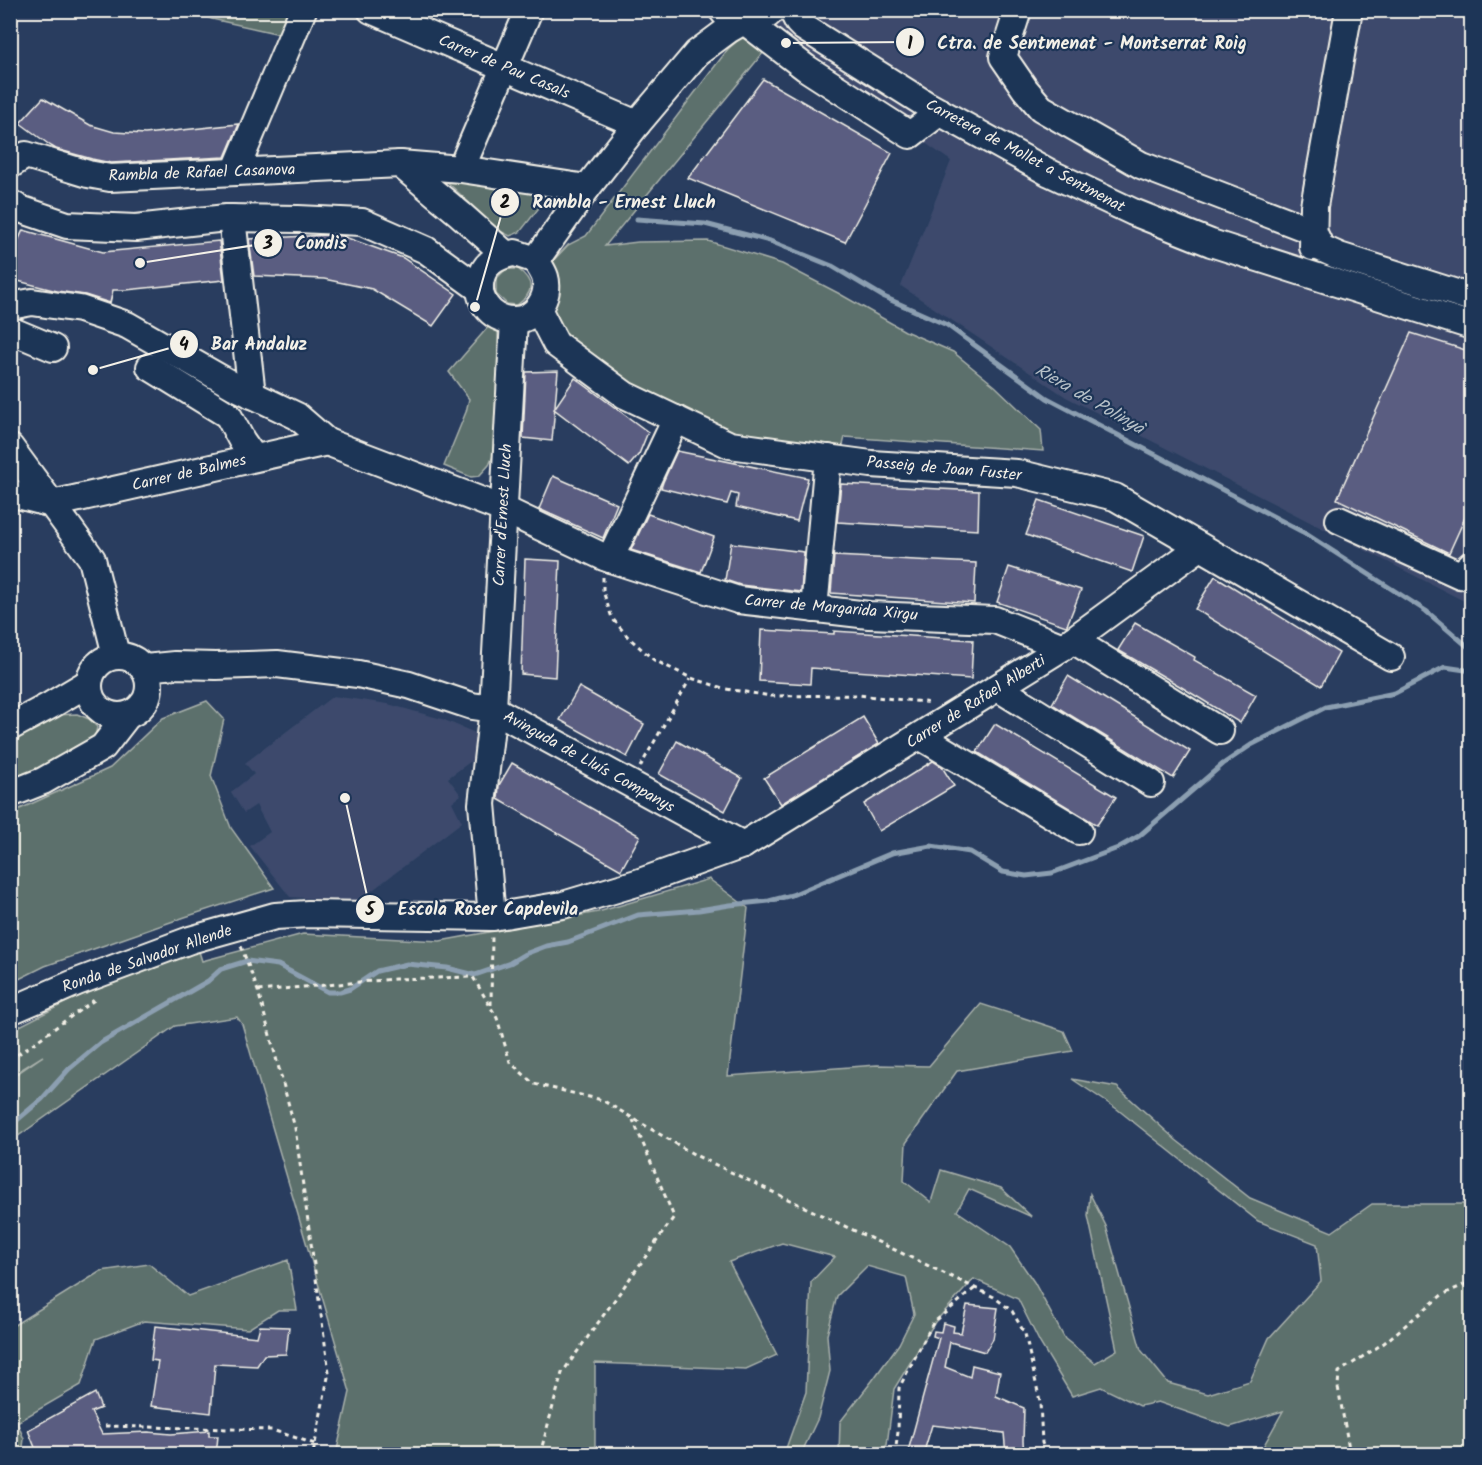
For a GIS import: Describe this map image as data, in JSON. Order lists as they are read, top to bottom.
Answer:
{
  "streets": {
    "street": [
      "Carrer de Pau Casals",
      "Carretera de Mollet a Sentmenat",
      "Rambla de Rafael Casanova",
      "Passeig de Joan Fuster",
      "Carrer de Balmes",
      "Carrer d'Ernest Lluch",
      "Carrer de Margarida Xirgu",
      "Carrer de Rafael Alberti",
      "Avinguda de Lluís Companys",
      "Ronda de Salvador Allende"
    ]
  },
  "crossings": [
    ["Passeig de Joan Fuster", "Carrer d'Ernest Lluch"],
    ["Passeig de Joan Fuster", "Carrer de Rafael Alberti"],
    ["Carrer de Balmes", "Carrer de Margarida Xirgu"],
    ["Carrer d'Ernest Lluch", "Carrer de Margarida Xirgu"],
    ["Carrer d'Ernest Lluch", "Avinguda de Lluís Companys"],
    ["Carrer d'Ernest Lluch", "Ronda de Salvador Allende"],
    ["Carrer de Margarida Xirgu", "Carrer de Rafael Alberti"],
    ["Carrer de Rafael Alberti", "Avinguda de Lluís Companys"],
    ["Carrer de Rafael Alberti", "Ronda de Salvador Allende"],
    ["Avinguda de Lluís Companys", "Ronda de Salvador Allende"]
  ],
  "water": ["Riera de Polinyà"],
  "places": [
    "Ctra. de Sentmenat - Montserrat Roig",
    "Condis",
    "Rambla - Ernest Lluch",
    "Bar Andaluz",
    "Escola Roser Capdevila"
  ]
}
